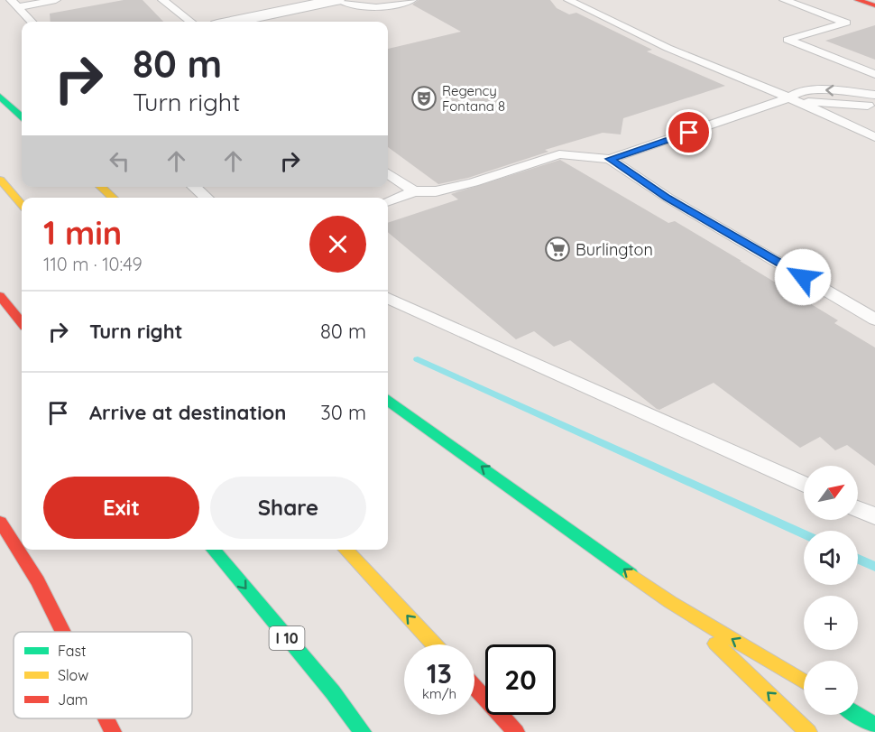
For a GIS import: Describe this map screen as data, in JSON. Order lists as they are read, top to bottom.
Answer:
{
  "streets": {
    "main road": ["I 10"]
  },
  "places": {
    "theatre": ["Regency Fontana 8"],
    "supermarket": ["Burlington"]
  },
  "legend": ["Fast", "Slow", "Jam"],
  "north": "top right",
  "page": {
    "turn": ["80 m", "Turn right"],
    "heading": ["1 min", "110 m · 10:49"],
    "list": [
      {
        "name": "Turn right",
        "value": "80 m"
      },
      {
        "name": "Arrive at destination",
        "value": "30 m"
      }
    ],
    "map_buttons": ["+", "−"],
    "buttons": ["Exit", "Share"],
    "speed": "13 km/h",
    "limit": "20"
  }
}
